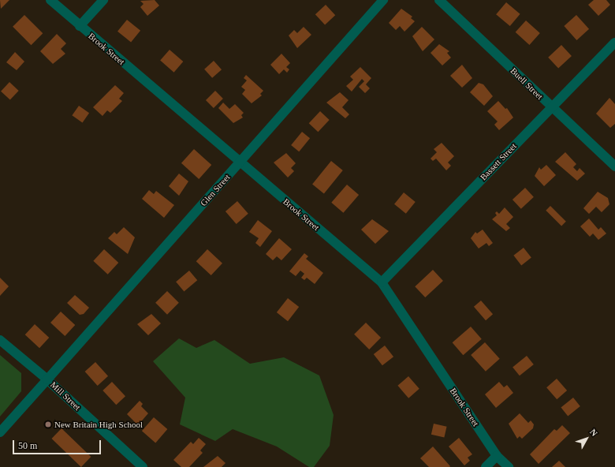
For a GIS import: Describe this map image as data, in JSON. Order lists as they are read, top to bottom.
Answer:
{
  "streets": {
    "street": [
      "Brook Street",
      "Buell Street",
      "Bassett Street",
      "Glen Street",
      "Mill Street"
    ]
  },
  "crossings": [
    ["Brook Street", "Bassett Street"],
    ["Brook Street", "Glen Street"],
    ["Buell Street", "Bassett Street"],
    ["Glen Street", "Mill Street"]
  ],
  "places": ["New Britain High School"],
  "scale_bar": "50 m",
  "north": "top right"
}
